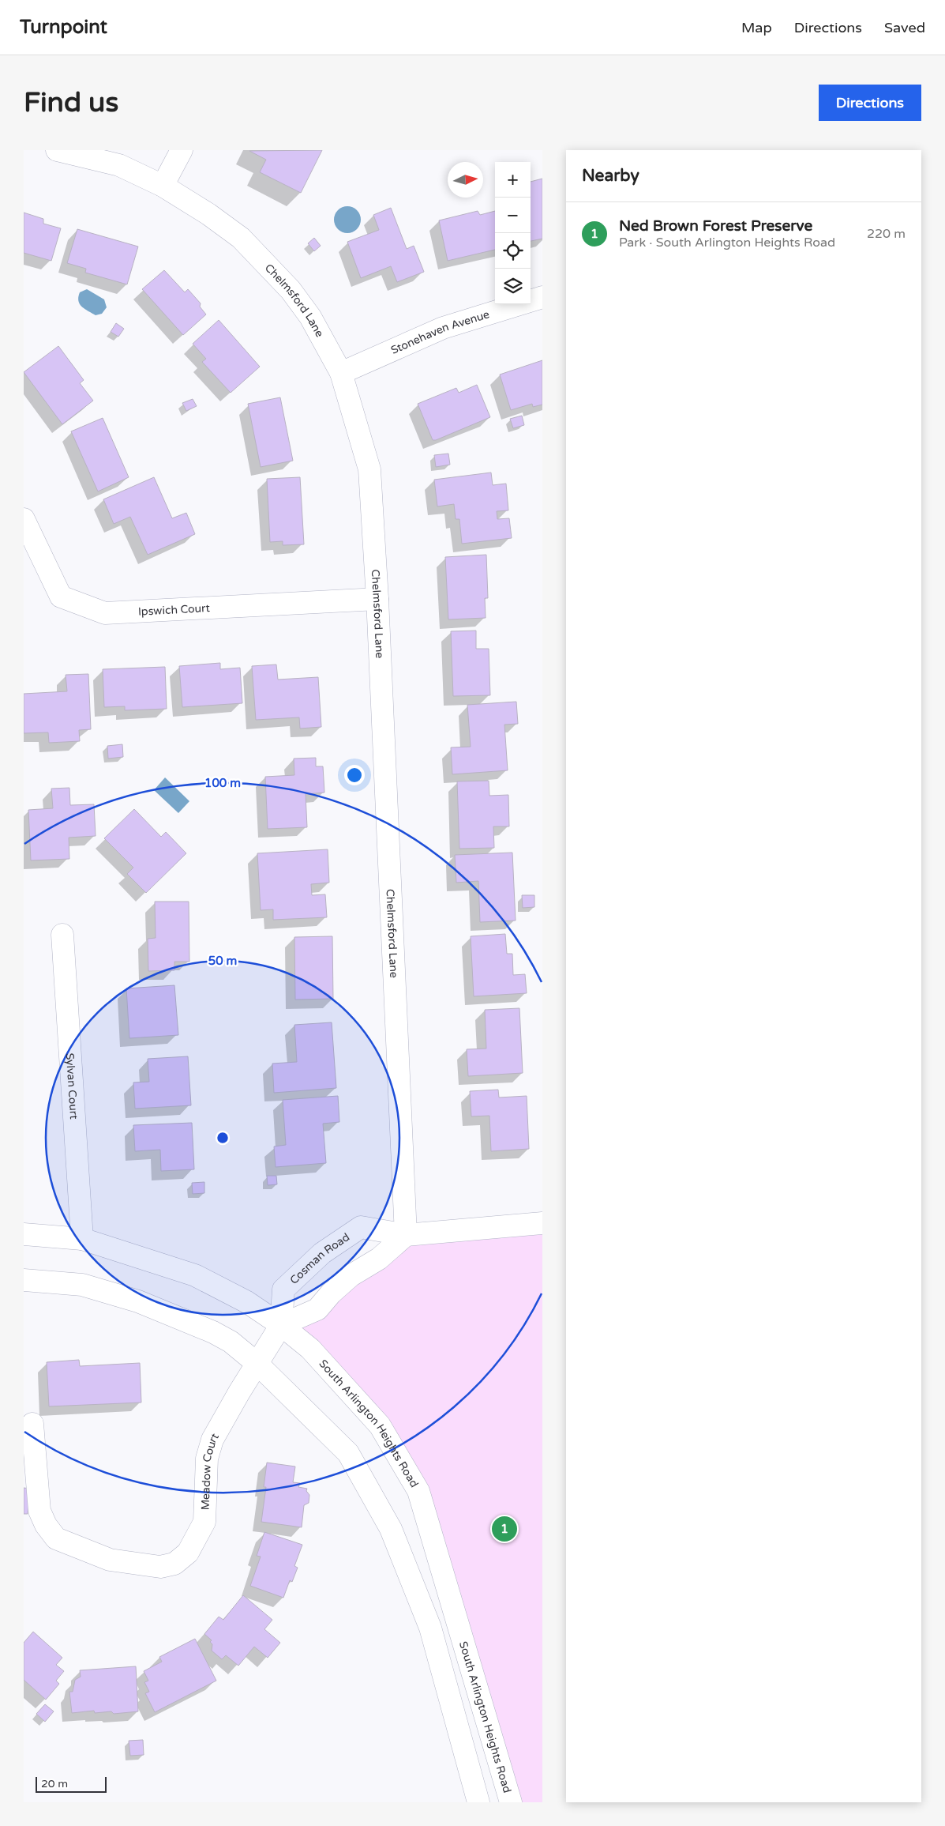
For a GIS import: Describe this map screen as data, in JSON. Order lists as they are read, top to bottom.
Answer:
{
  "streets": {
    "street": [
      "Chelmsford Lane",
      "Stonehaven Avenue",
      "Ipswich Court",
      "Sylvan Court",
      "Cosman Road",
      "South Arlington Heights Road",
      "Meadow Court"
    ]
  },
  "crossings": [
    ["Chelmsford Lane", "Stonehaven Avenue"],
    ["Chelmsford Lane", "Ipswich Court"],
    ["Chelmsford Lane", "Cosman Road"],
    ["Sylvan Court", "South Arlington Heights Road"],
    ["Cosman Road", "South Arlington Heights Road"],
    ["Cosman Road", "Meadow Court"],
    ["South Arlington Heights Road", "Meadow Court"]
  ],
  "scale_bar": "20 m",
  "north": "right",
  "page": {
    "header": "Turnpoint",
    "nav": ["Map", "Directions", "Saved"],
    "buttons": "Directions",
    "title": "Find us",
    "heading": "Nearby",
    "map_buttons": ["+", "−"],
    "list": [
      {
        "mark": "1",
        "name": "Ned Brown Forest Preserve",
        "note": "Park · South Arlington Heights Road",
        "value": "220 m"
      }
    ],
    "pins": "1",
    "scale": "20 m"
  },
  "rings": ["100 m", "50 m"]
}
